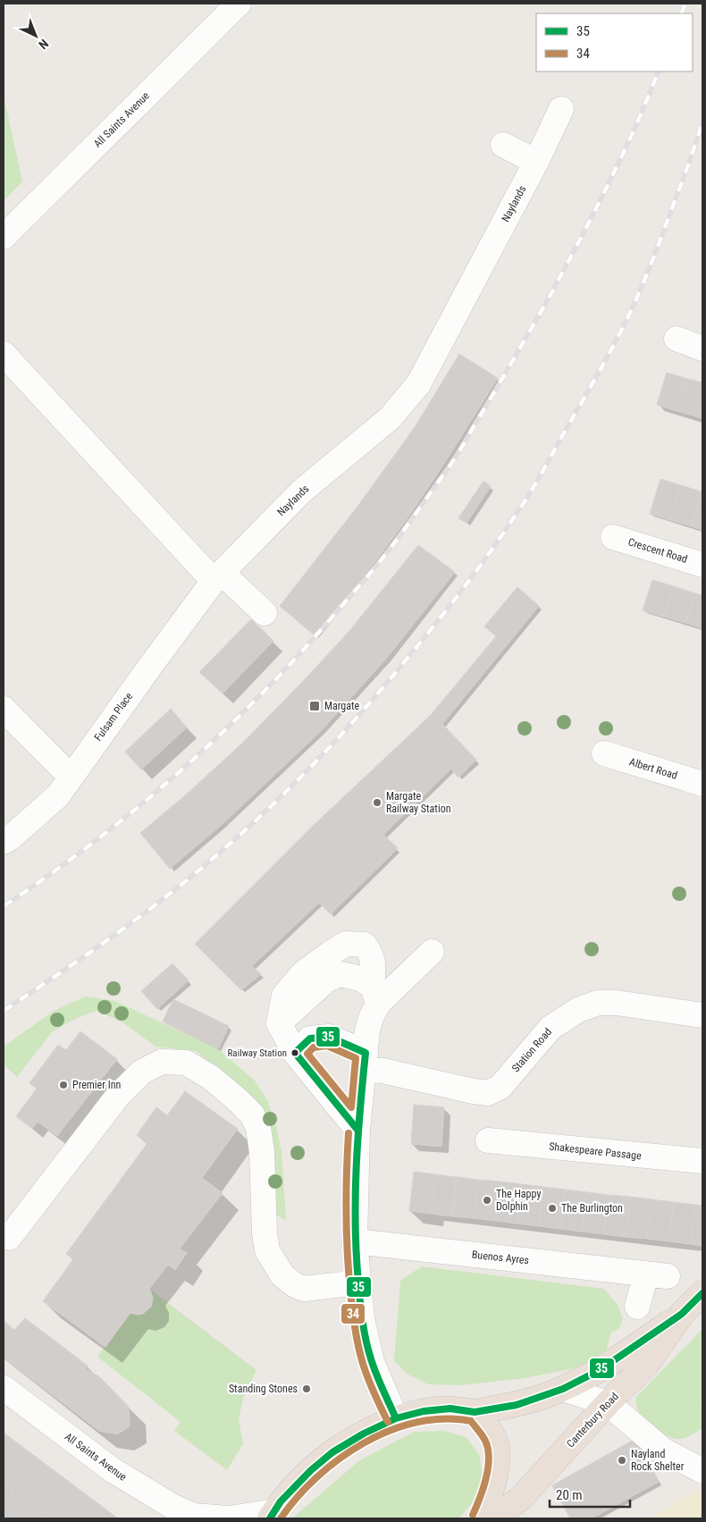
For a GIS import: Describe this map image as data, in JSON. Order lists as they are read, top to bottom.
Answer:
{
  "streets": {
    "highway": ["Canterbury Road"],
    "street": [
      "All Saints Avenue",
      "Naylands",
      "Crescent Road",
      "Fulsam Place",
      "Albert Road",
      "Station Road",
      "Shakespeare Passage",
      "Buenos Ayres"
    ]
  },
  "crossings": [
    ["All Saints Avenue", "Canterbury Road"],
    ["Naylands", "Fulsam Place"]
  ],
  "places": {
    "transit": ["Margate"],
    "other": [
      "Margate Railway Station",
      "Railway Station",
      "Premier Inn",
      "The Happy Dolphin",
      "The Burlington",
      "Standing Stones",
      "Nayland Rock Shelter"
    ]
  },
  "lines": ["transit line 35", "transit line 34"],
  "legend": ["35", "34"],
  "scale_bar": "20 m",
  "north": "bottom right"
}
